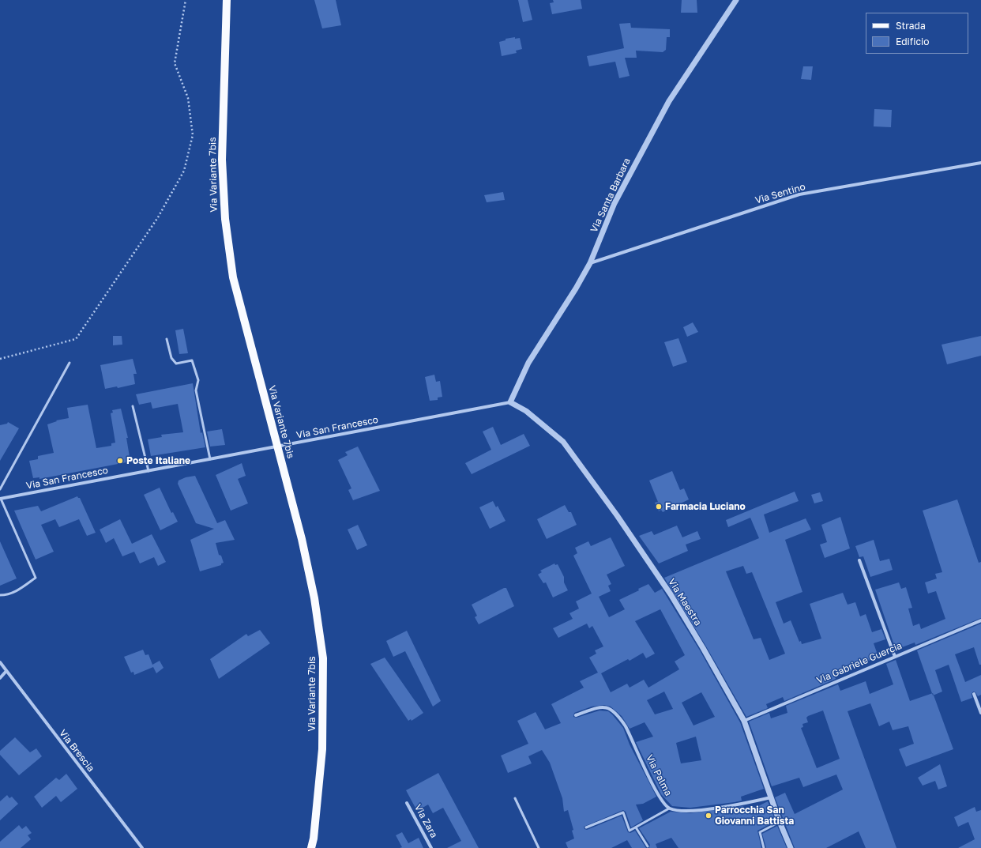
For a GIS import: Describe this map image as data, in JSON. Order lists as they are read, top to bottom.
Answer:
{
  "streets": {
    "main road": ["Via Variante 7bis"],
    "street": [
      "Via Sentino",
      "Via Santa Barbara",
      "Via San Francesco",
      "Via Maestra",
      "Via Gabriele Guercia",
      "Via Brescia",
      "Via Palma",
      "Via Zara"
    ]
  },
  "crossings": [
    ["Via Sentino", "Via Santa Barbara"],
    ["Via Santa Barbara", "Via San Francesco"],
    ["Via Santa Barbara", "Via Maestra"],
    ["Via San Francesco", "Via Maestra"],
    ["Via Maestra", "Via Gabriele Guercia"],
    ["Via Maestra", "Via Palma"]
  ],
  "places": ["Poste Italiane", "Farmacia Luciano", "Parrocchia San Giovanni Battista"],
  "legend": ["Strada", "Edificio"]
}
